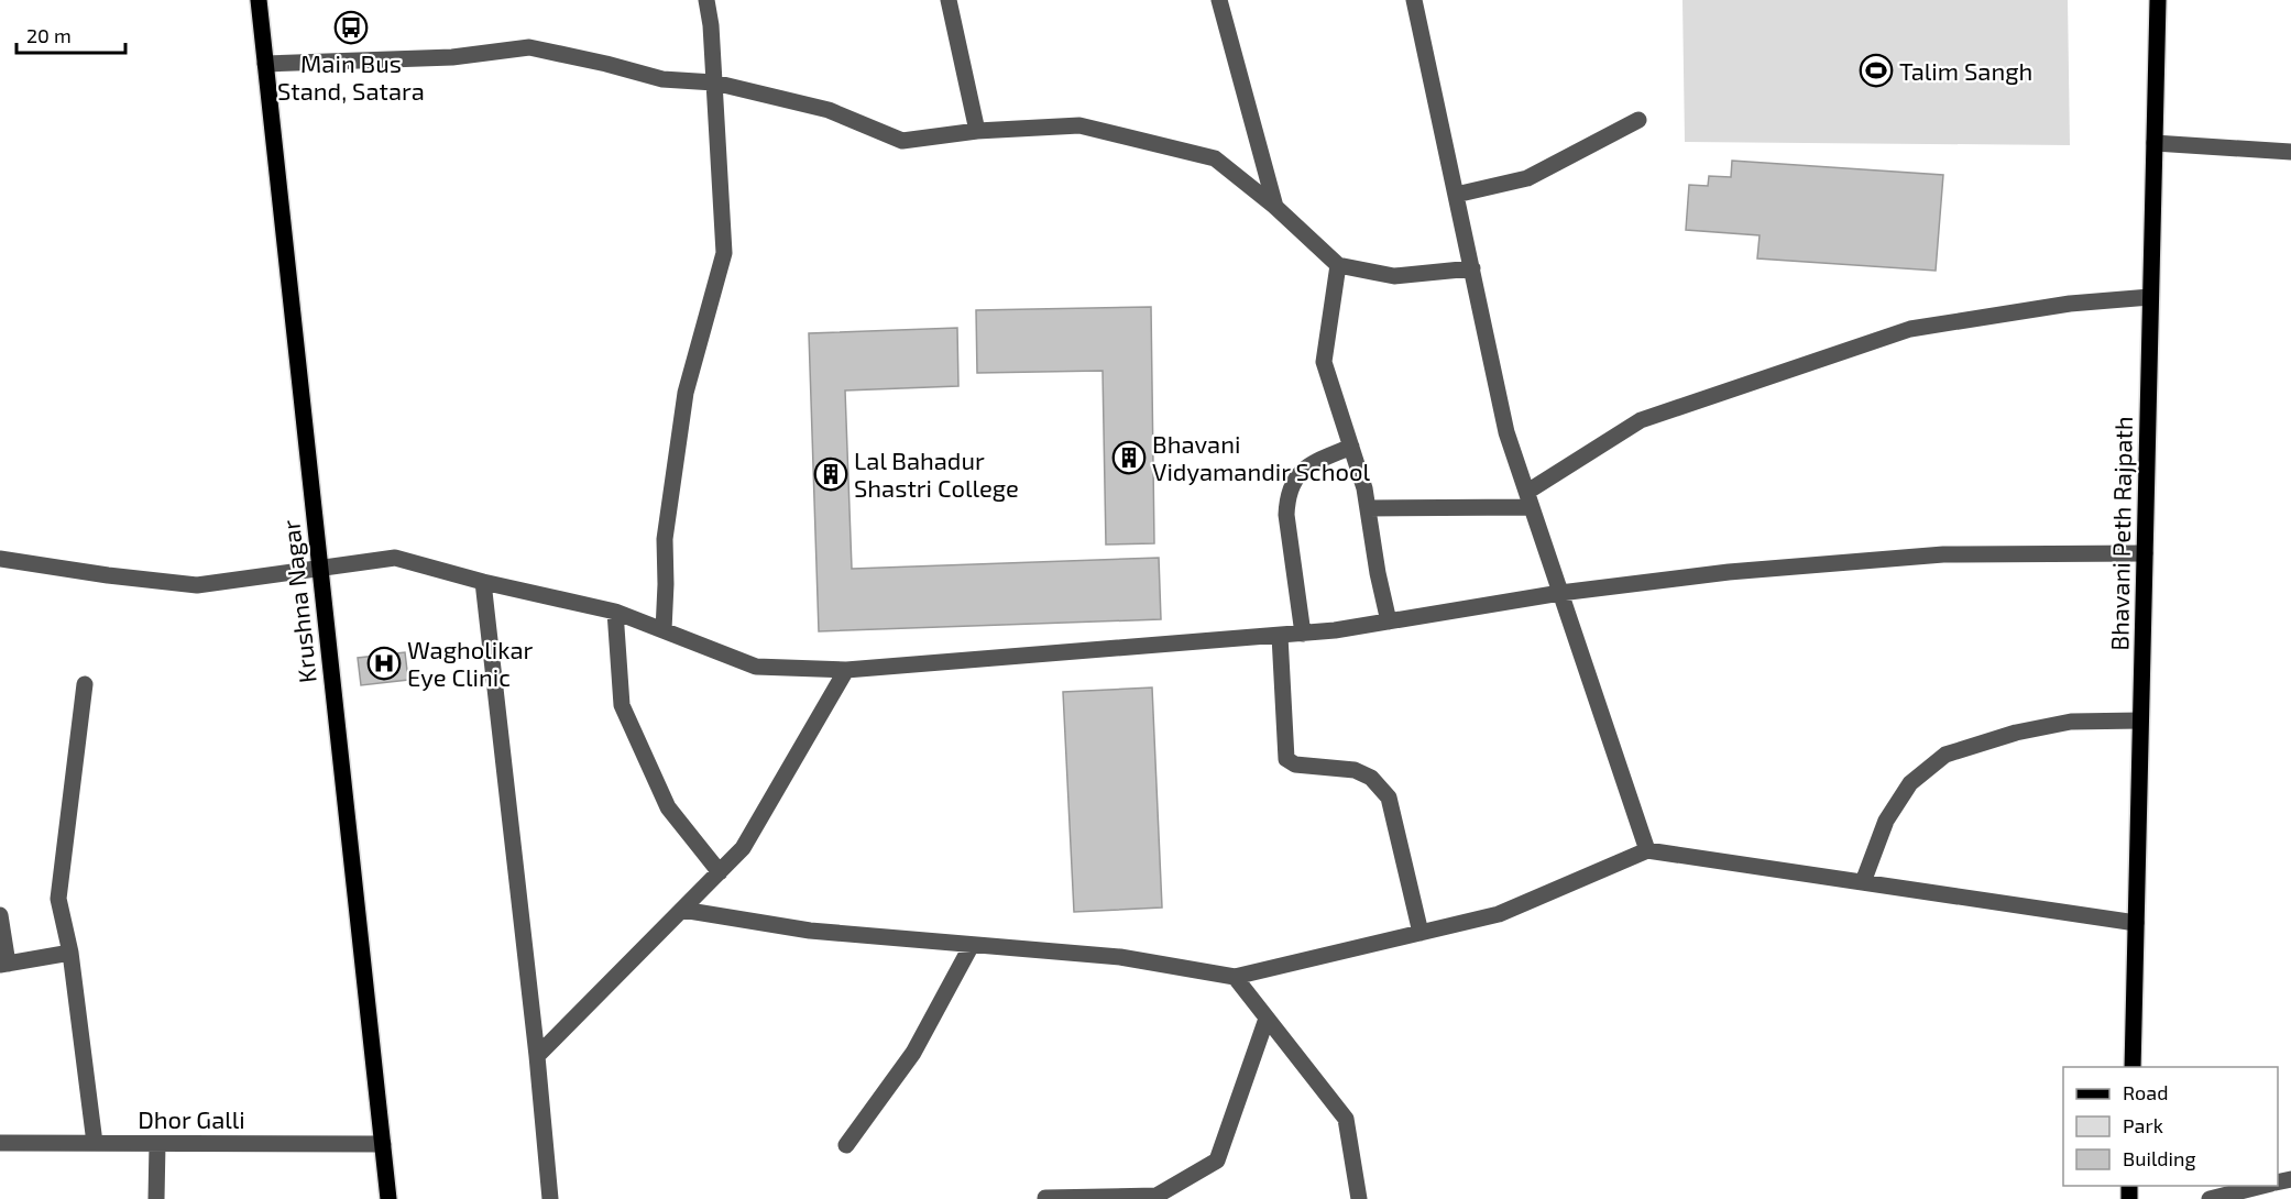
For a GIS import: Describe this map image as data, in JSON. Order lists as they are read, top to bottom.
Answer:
{
  "streets": {
    "main road": ["Bhavani Peth Rajpath", "Krushna Nagar"],
    "street": ["Dhor Galli"]
  },
  "crossings": [
    ["Krushna Nagar", "Dhor Galli"]
  ],
  "places": {
    "bus stop": ["Main Bus Stand, Satara"],
    "sports": ["Talim Sangh"],
    "building": ["Bhavani Vidyamandir School", "Lal Bahadur Shastri College"],
    "hospital": ["Wagholikar Eye Clinic"]
  },
  "legend": ["Road", "Park", "Building"],
  "scale_bar": "20 m"
}
